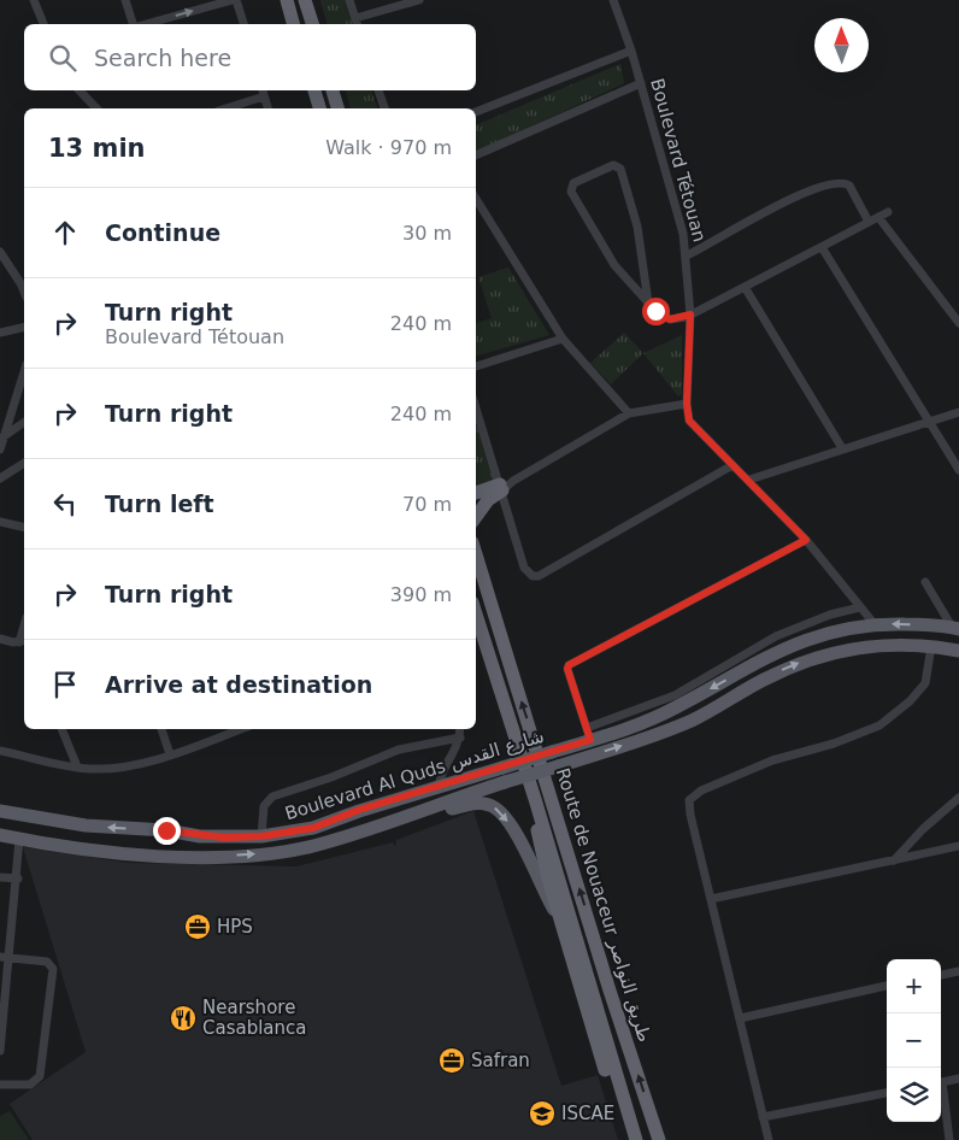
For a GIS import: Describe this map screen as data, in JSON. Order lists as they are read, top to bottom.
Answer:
{
  "streets": {
    "highway": ["Route de Nouaceur طريق النواصر"],
    "main road": ["Boulevard Al Quds شارع القدس"],
    "street": ["Boulevard Tétouan"]
  },
  "crossings": [
    ["Boulevard Tétouan", "Boulevard Al Quds شارع القدس"]
  ],
  "places": {
    "office": ["HPS", "Safran"],
    "restaurant": ["Nearshore Casablanca"],
    "school or university": ["ISCAE"]
  },
  "north": "top",
  "page": {
    "search": "Search here",
    "heading": ["13 min", "Walk · 970 m"],
    "list": [
      ["Continue", "30 m"],
      ["Turn right", "Boulevard Tétouan", "240 m"],
      ["Turn right", "240 m"],
      ["Turn left", "70 m"],
      ["Turn right", "390 m"],
      "Arrive at destination"
    ],
    "map_buttons": ["+", "−"]
  }
}
